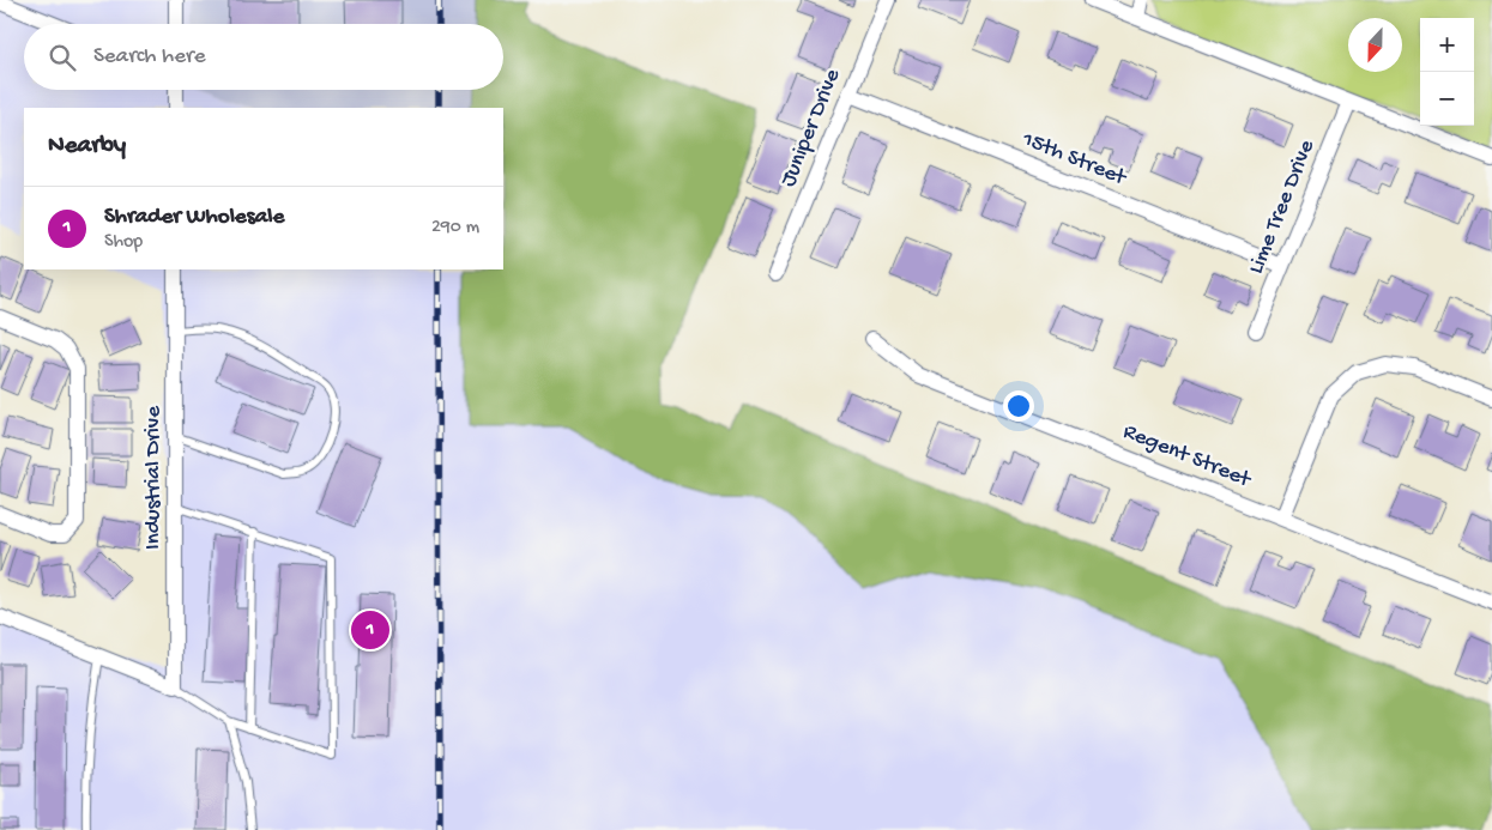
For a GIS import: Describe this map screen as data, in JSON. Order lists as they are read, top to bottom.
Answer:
{
  "streets": {
    "street": [
      "Juniper Drive",
      "15th Street",
      "Lime Tree Drive",
      "Regent Street",
      "Industrial Drive"
    ]
  },
  "crossings": [
    ["Juniper Drive", "15th Street"],
    ["15th Street", "Lime Tree Drive"]
  ],
  "north": "bottom",
  "page": {
    "map_buttons": ["+", "−"],
    "search": "Search here",
    "heading": "Nearby",
    "list": [
      {
        "mark": "1",
        "name": "Shrader Wholesale",
        "note": "Shop",
        "value": "290 m"
      }
    ],
    "pins": "1"
  }
}
